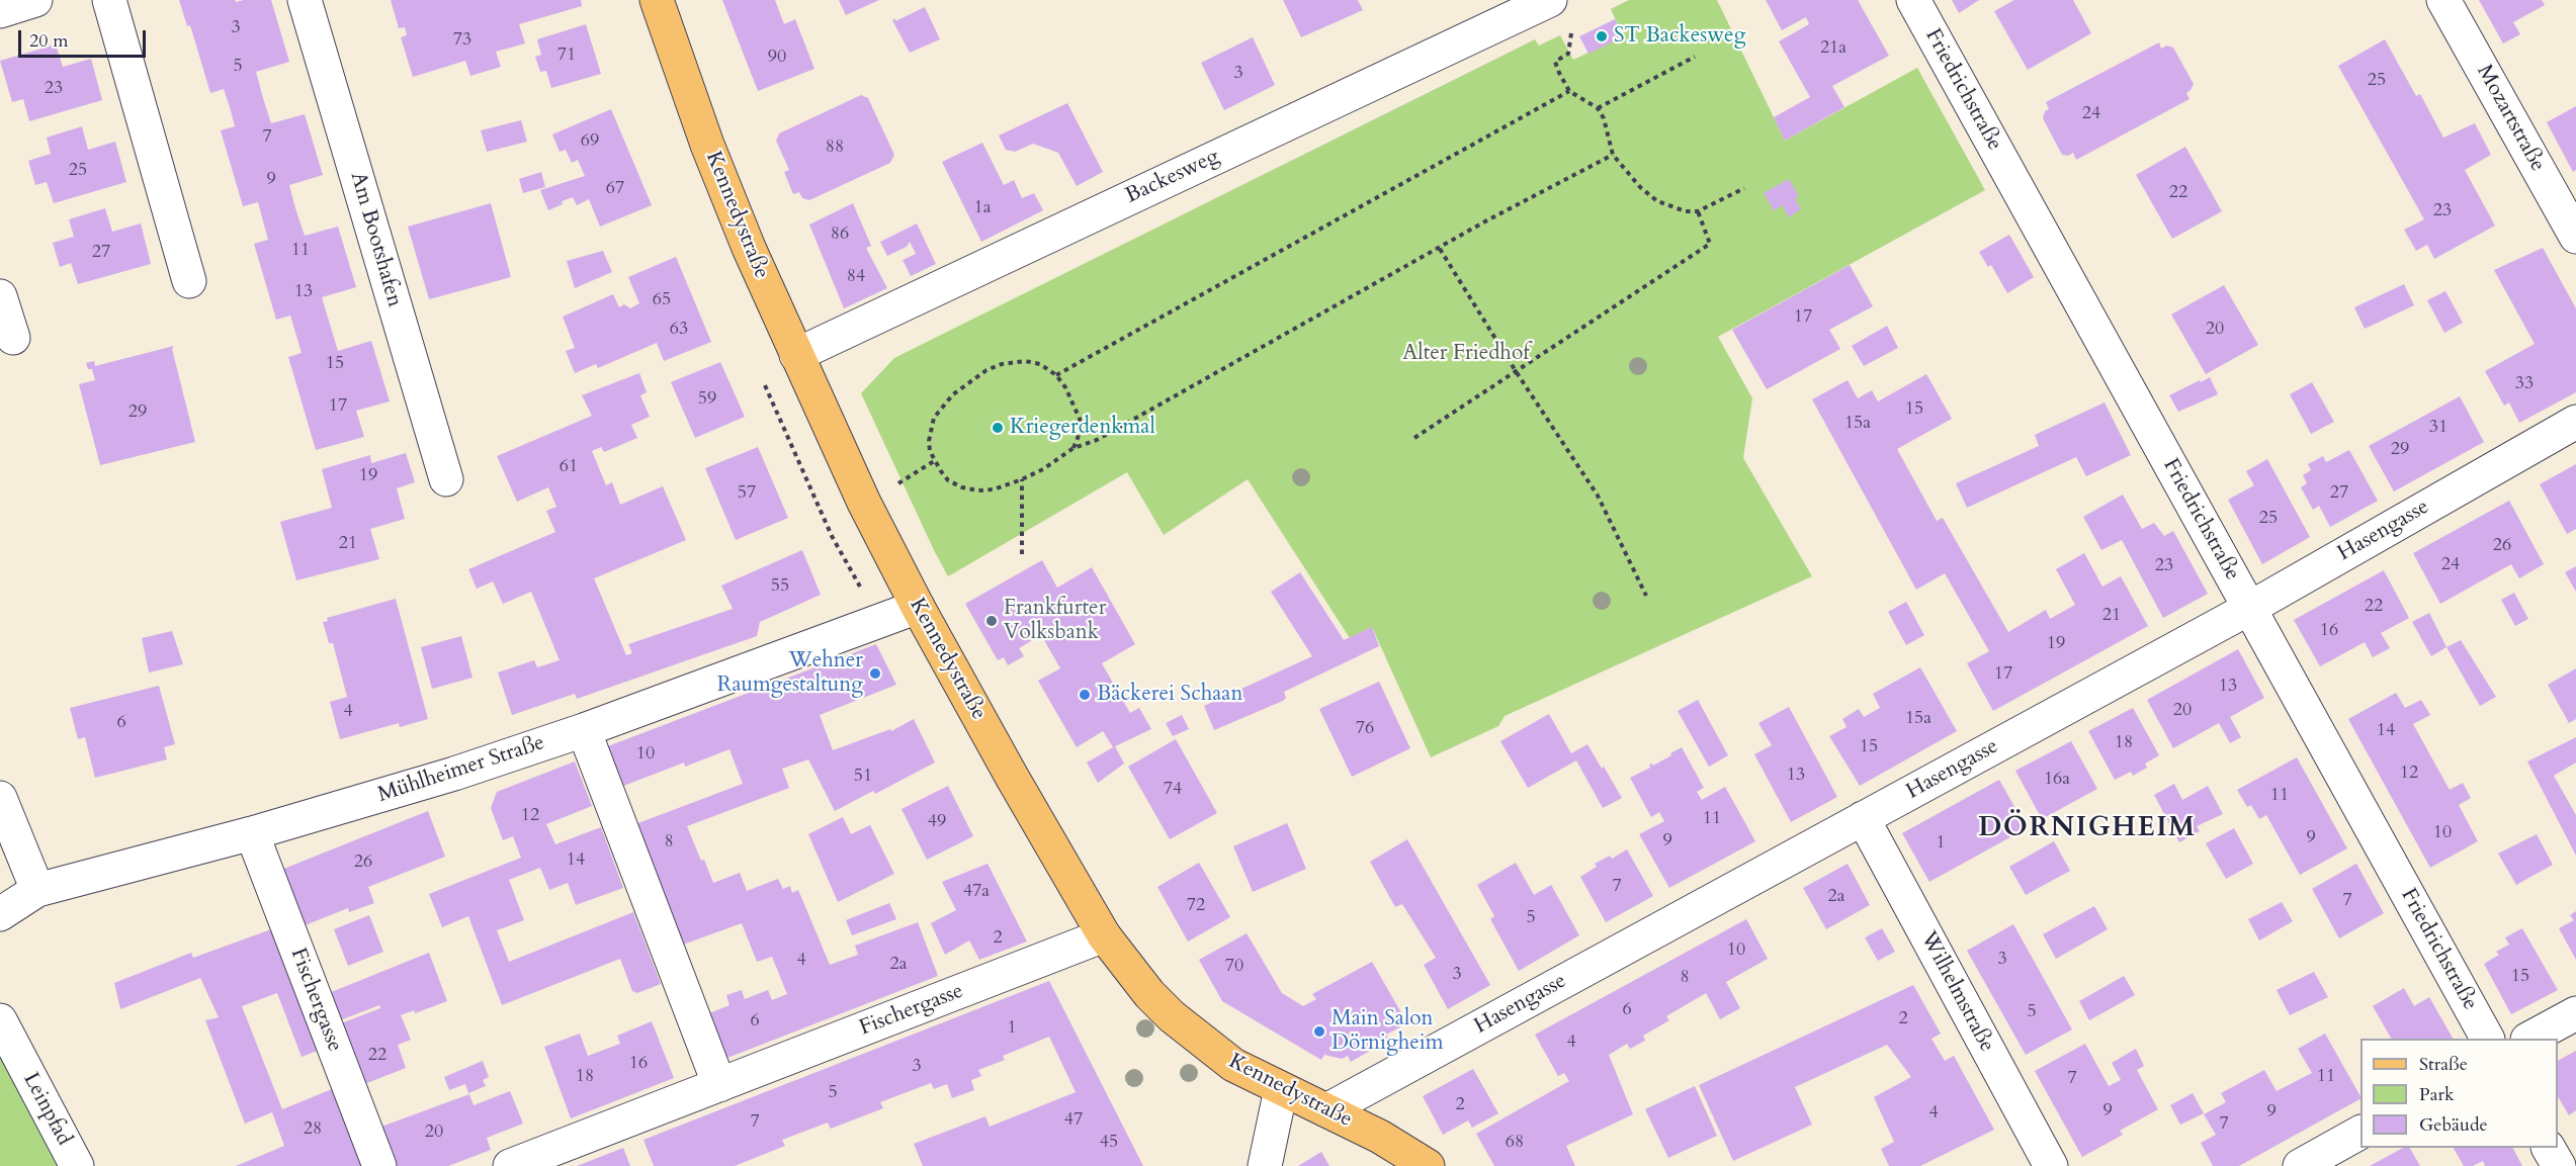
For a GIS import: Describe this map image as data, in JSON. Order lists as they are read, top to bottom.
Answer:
{
  "streets": {
    "main road": ["Kennedystraße"],
    "street": [
      "Friedrichstraße",
      "Mozartstraße",
      "Backesweg",
      "Am Bootshafen",
      "Hasengasse",
      "Mühlheimer Straße",
      "Wilhelmstraße",
      "Fischergasse",
      "Leinpfad"
    ]
  },
  "crossings": [
    ["Friedrichstraße", "Hasengasse"],
    ["Backesweg", "Kennedystraße"],
    ["Kennedystraße", "Hasengasse"],
    ["Kennedystraße", "Mühlheimer Straße"],
    ["Kennedystraße", "Fischergasse"],
    ["Hasengasse", "Wilhelmstraße"],
    ["Mühlheimer Straße", "Fischergasse"]
  ],
  "districts": ["DÖRNIGHEIM"],
  "parks": ["Alter Friedhof"],
  "places": [
    "ST Backesweg",
    "Kriegerdenkmal",
    "Frankfurter Volksbank",
    "Wehner Raumgestaltung",
    "Bäckerei Schaan",
    "Main Salon Dörnigheim"
  ],
  "house_numbers": [
    "3",
    "73",
    "21a",
    "71",
    "90",
    "5",
    "3",
    "25",
    "23",
    "24",
    "7",
    "69",
    "88",
    "25",
    "9",
    "67",
    "22",
    "1a",
    "23",
    "86",
    "11",
    "27",
    "84",
    "13",
    "65",
    "17",
    "63",
    "20",
    "15",
    "33",
    "59",
    "17",
    "15",
    "29",
    "15a",
    "31",
    "29",
    "61",
    "19",
    "57",
    "27",
    "25",
    "21",
    "26",
    "24",
    "23",
    "55",
    "22",
    "21",
    "16",
    "19",
    "17",
    "13",
    "20",
    "4",
    "15a",
    "6",
    "76",
    "14",
    "18",
    "15",
    "10",
    "12",
    "13",
    "51",
    "16a",
    "74",
    "11",
    "12",
    "11",
    "49",
    "10",
    "9",
    "9",
    "8",
    "1",
    "14",
    "26",
    "7",
    "47a",
    "2a",
    "7",
    "72",
    "5",
    "2",
    "10",
    "3",
    "4",
    "2a",
    "70",
    "3",
    "15",
    "8",
    "6",
    "5",
    "2",
    "6",
    "1",
    "4",
    "22",
    "16",
    "3",
    "18",
    "11",
    "7",
    "5",
    "2",
    "9",
    "9",
    "4",
    "47",
    "7",
    "7",
    "28",
    "20",
    "45",
    "68"
  ],
  "legend": ["Straße", "Park", "Gebäude"],
  "scale_bar": "20 m"
}
